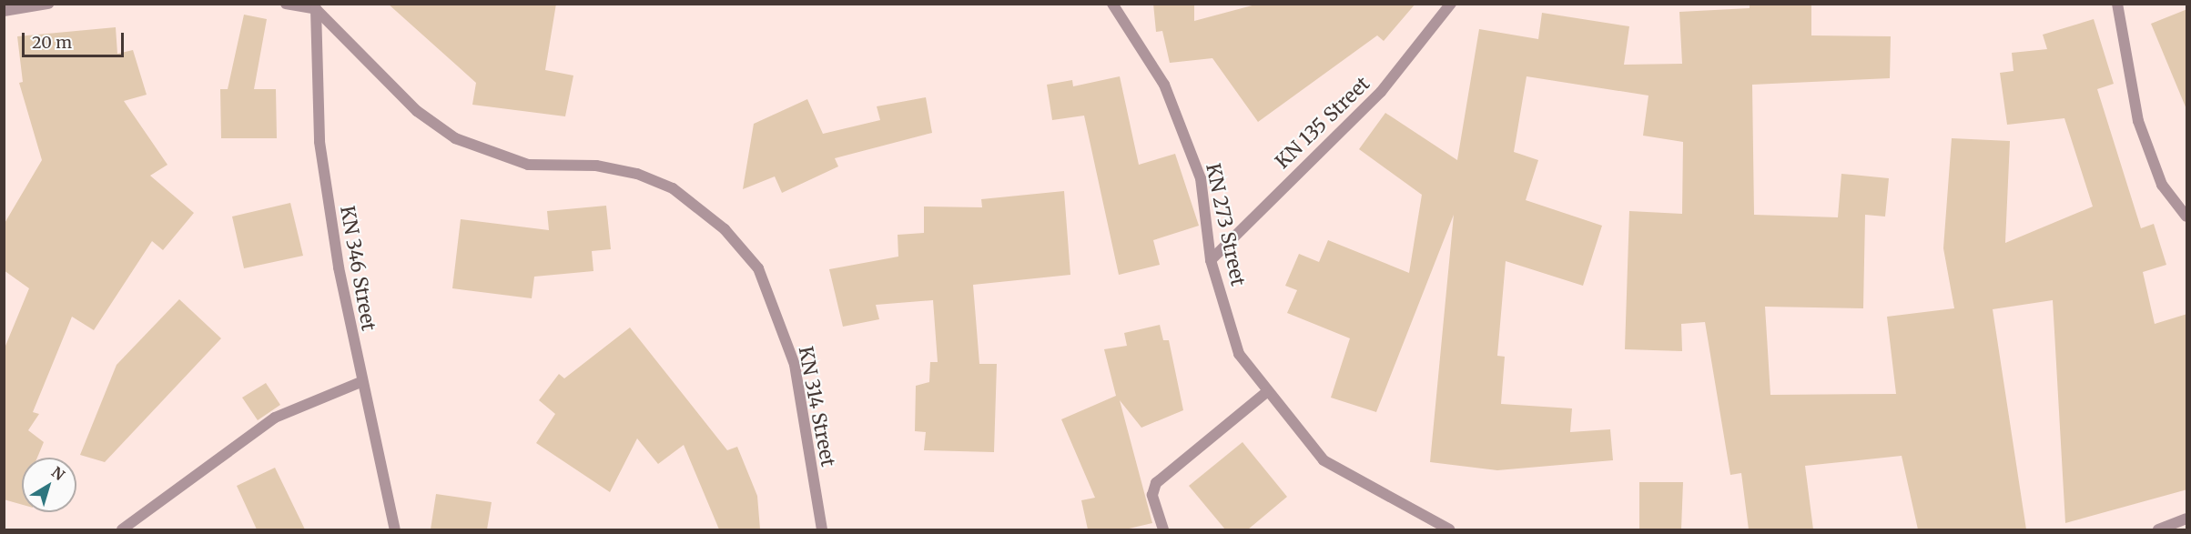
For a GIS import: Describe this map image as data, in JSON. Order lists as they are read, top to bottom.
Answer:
{
  "streets": {
    "street": [
      "KN 135 Street",
      "KN 273 Street",
      "KN 346 Street",
      "KN 314 Street"
    ]
  },
  "crossings": [
    ["KN 135 Street", "KN 273 Street"],
    ["KN 346 Street", "KN 314 Street"]
  ],
  "scale_bar": "20 m",
  "north": "top right"
}
